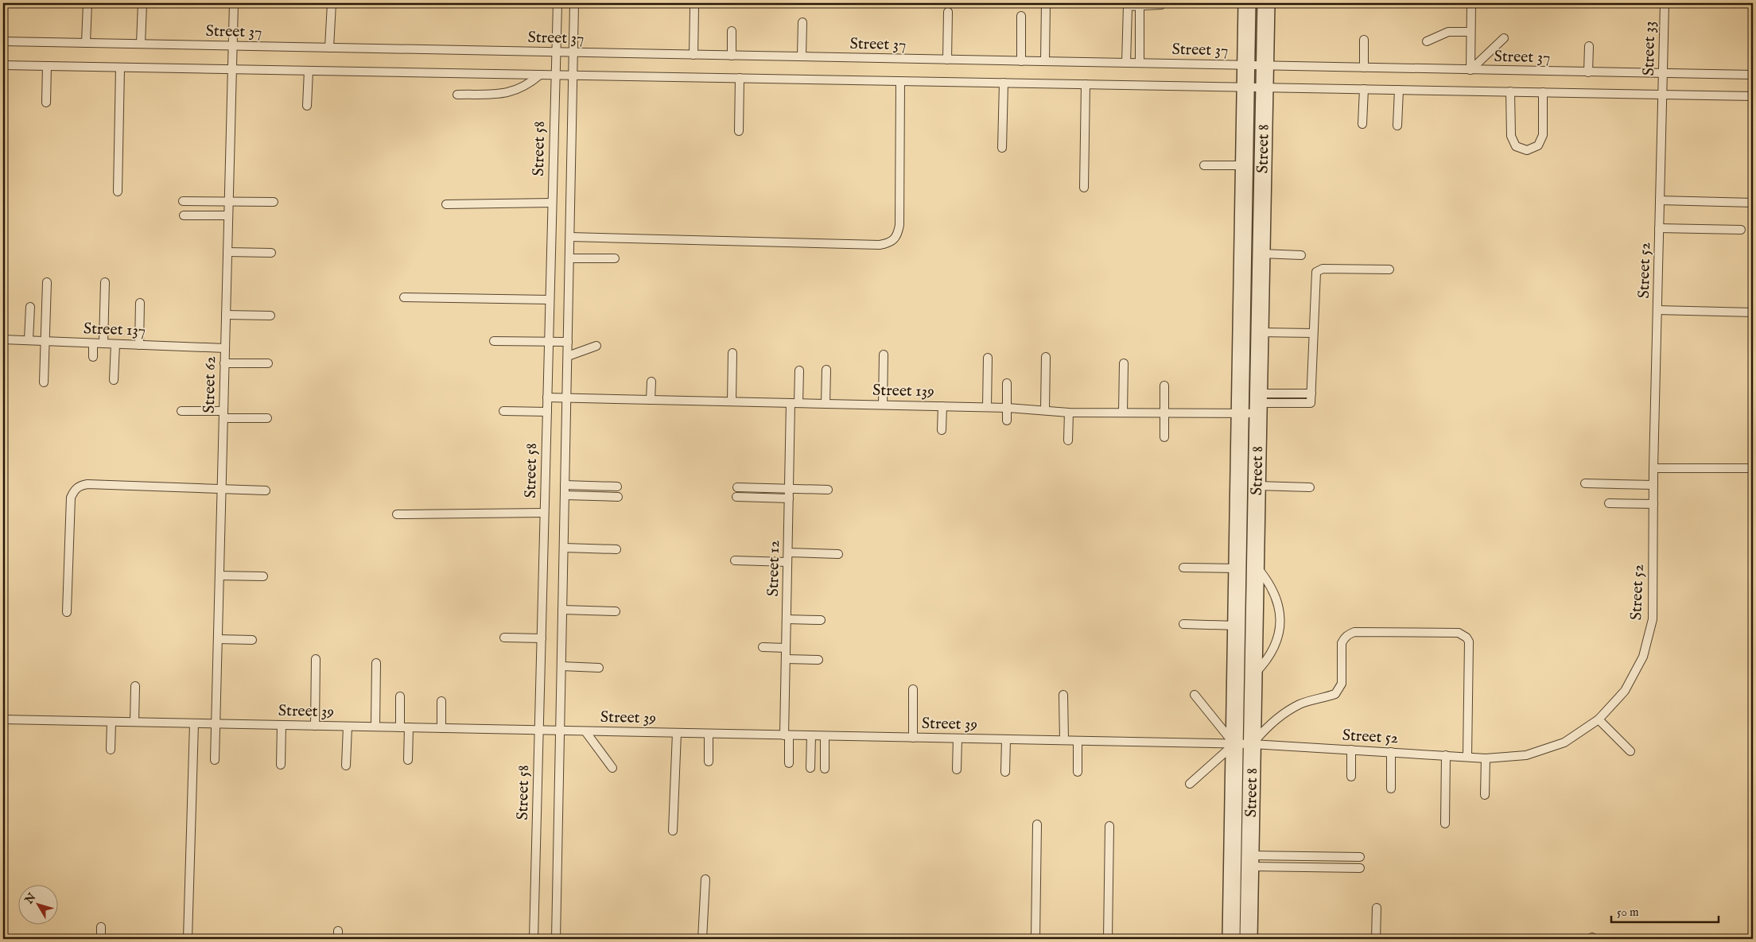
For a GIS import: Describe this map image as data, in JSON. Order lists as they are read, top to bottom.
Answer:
{
  "streets": {
    "street": ["Street 8"],
    "lane": [
      "Street 37",
      "Street 33",
      "Street 58",
      "Street 52",
      "Street 137",
      "Street 62",
      "Street 139",
      "Street 12",
      "Street 39"
    ]
  },
  "crossings": [
    ["Street 37", "Street 33"],
    ["Street 37", "Street 58"],
    ["Street 37", "Street 8"],
    ["Street 37", "Street 62"],
    ["Street 33", "Street 52"],
    ["Street 58", "Street 139"],
    ["Street 58", "Street 39"],
    ["Street 8", "Street 52"],
    ["Street 8", "Street 139"],
    ["Street 8", "Street 39"],
    ["Street 52", "Street 39"],
    ["Street 137", "Street 62"],
    ["Street 62", "Street 39"],
    ["Street 139", "Street 12"],
    ["Street 12", "Street 39"]
  ],
  "scale_bar": "50 m",
  "north": "top left"
}
